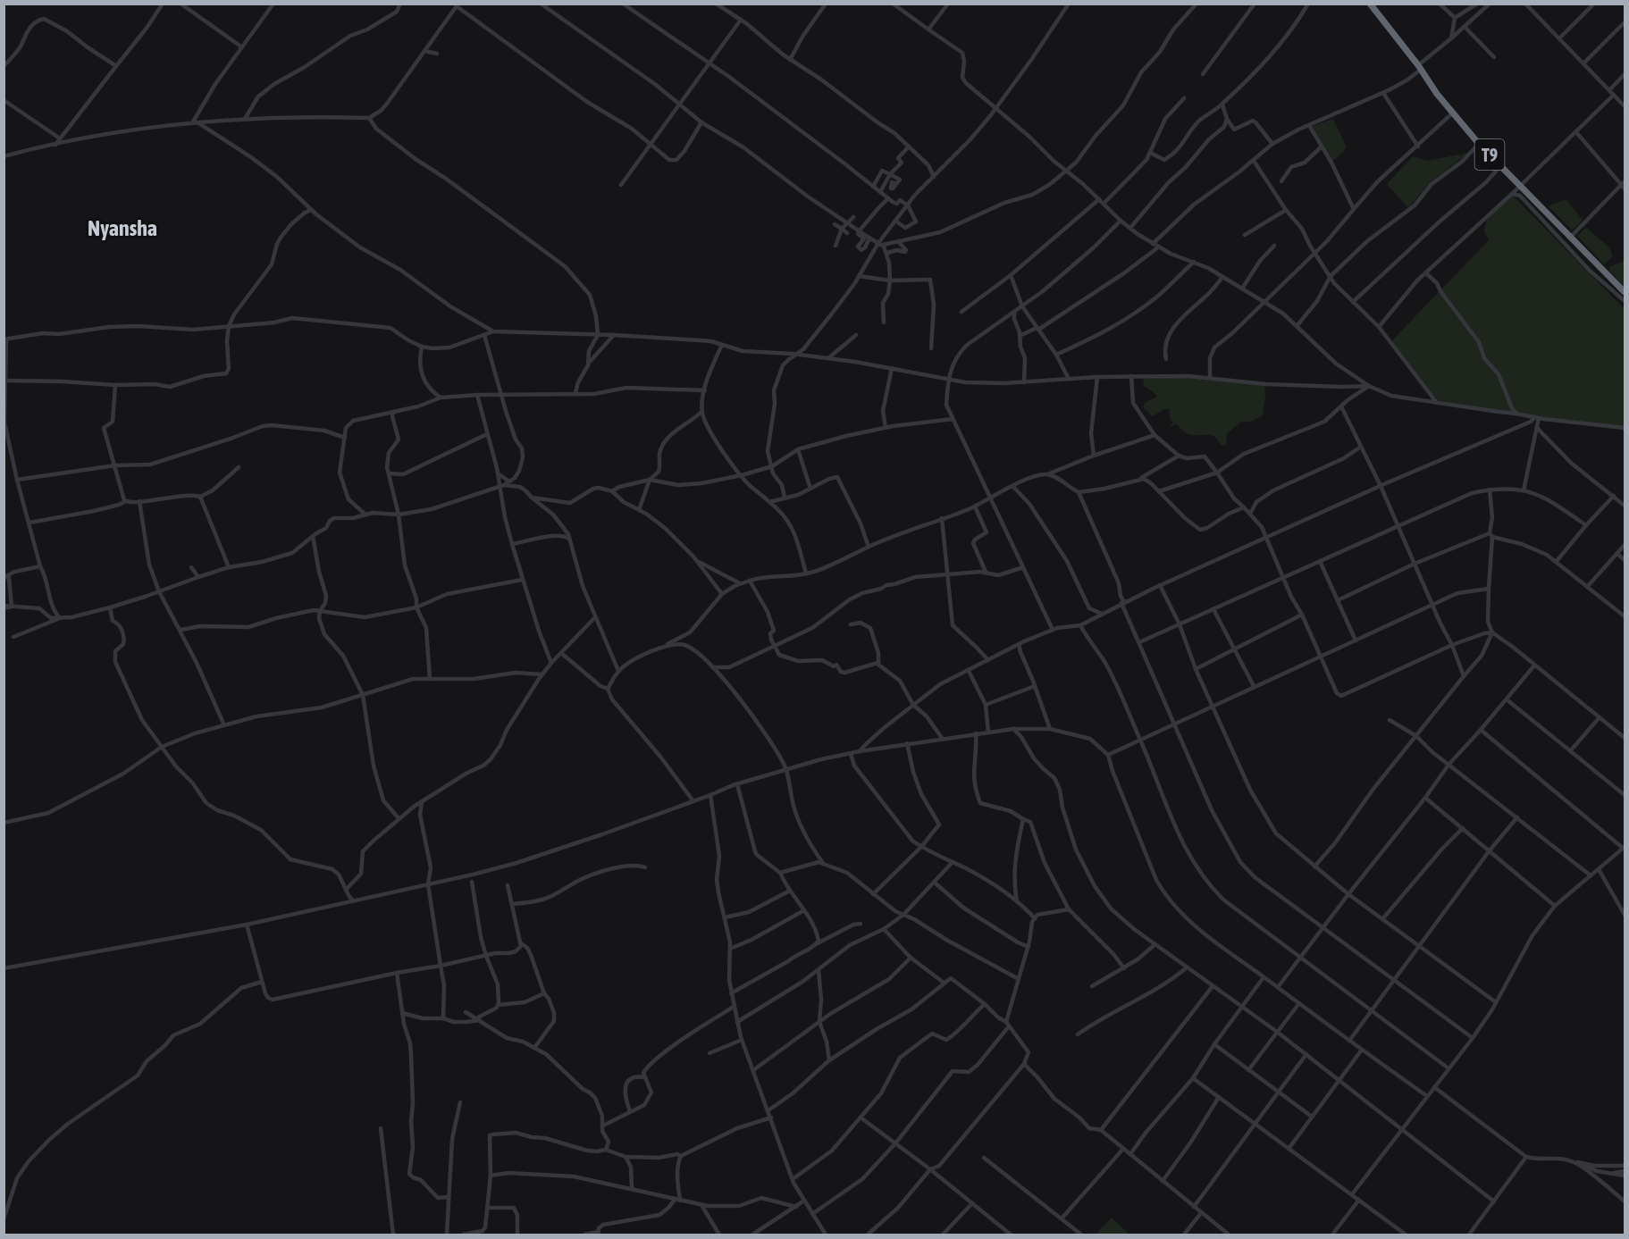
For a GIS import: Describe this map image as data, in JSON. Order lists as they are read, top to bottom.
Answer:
{
  "streets": {
    "highway": ["T9"]
  },
  "districts": ["Nyansha"]
}
